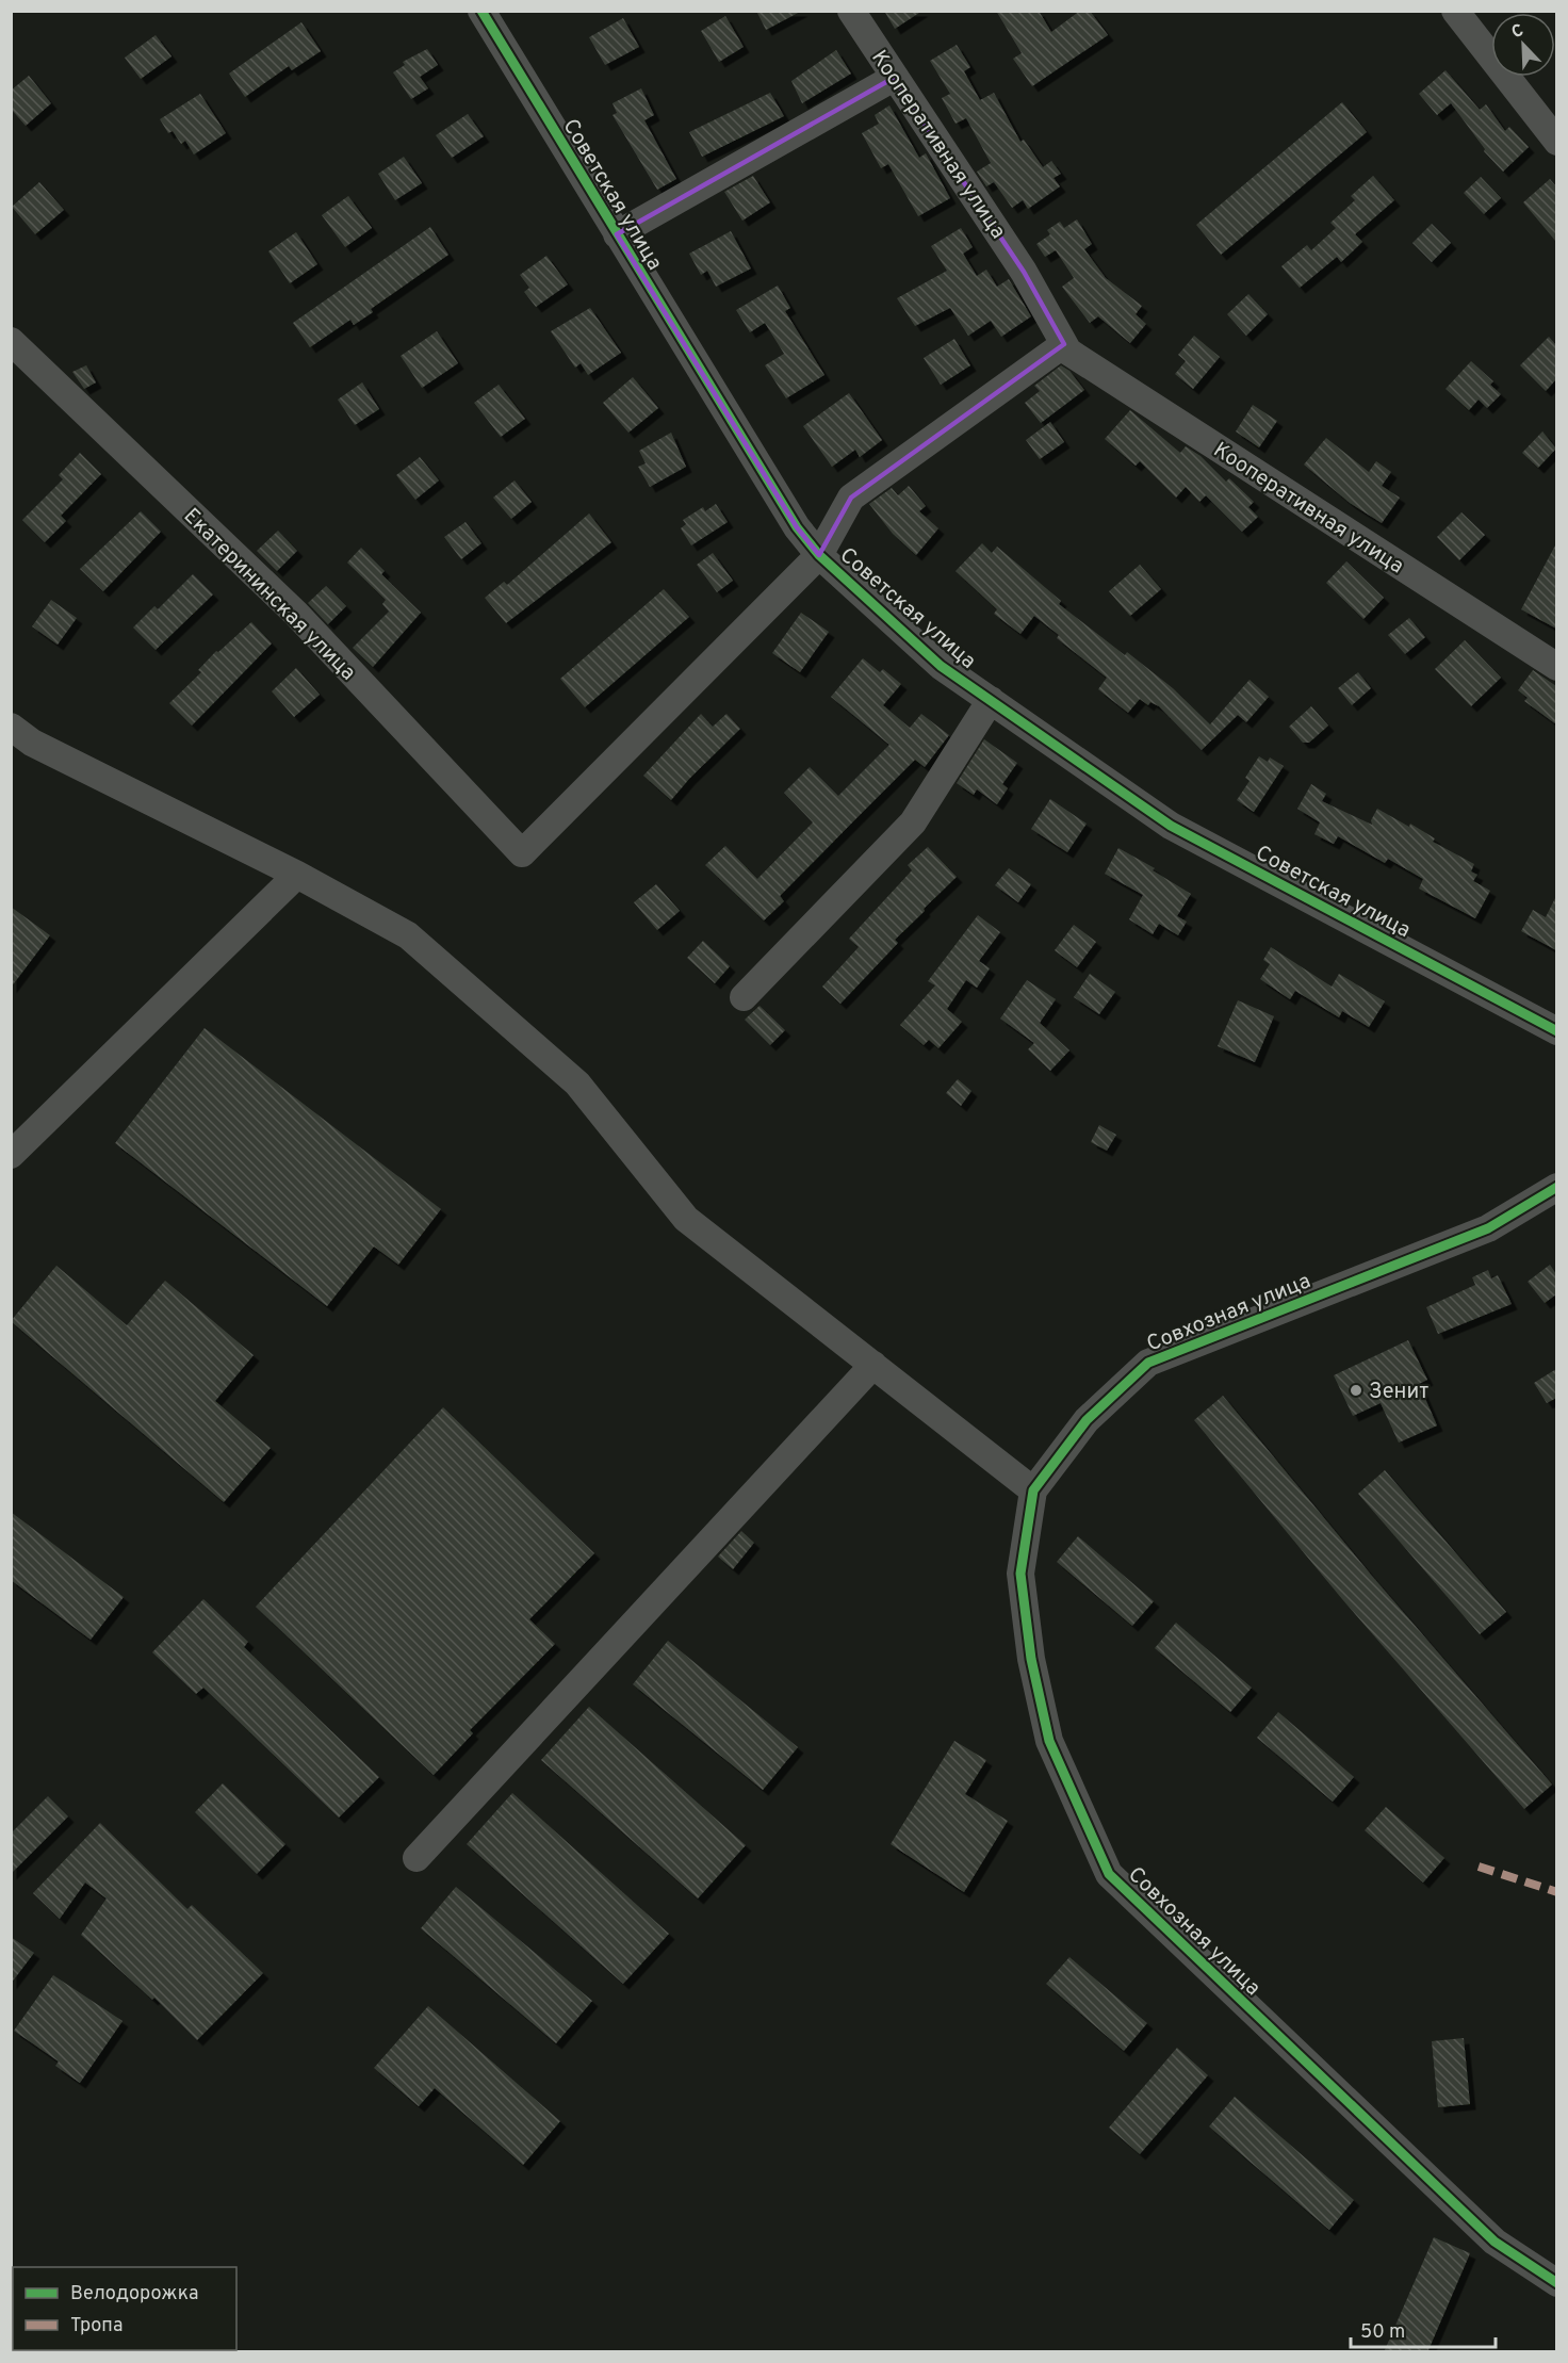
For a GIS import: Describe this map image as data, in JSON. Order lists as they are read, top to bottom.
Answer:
{
  "streets": {
    "street": [
      "Кооперативная улица",
      "Советская улица",
      "Екатерининская улица",
      "Совхозная улица"
    ]
  },
  "crossings": [
    ["Советская улица", "Екатерининская улица"]
  ],
  "places": ["Зенит"],
  "legend": ["Велодорожка", "Тропа"],
  "scale_bar": "50 m",
  "north": "top left"
}
